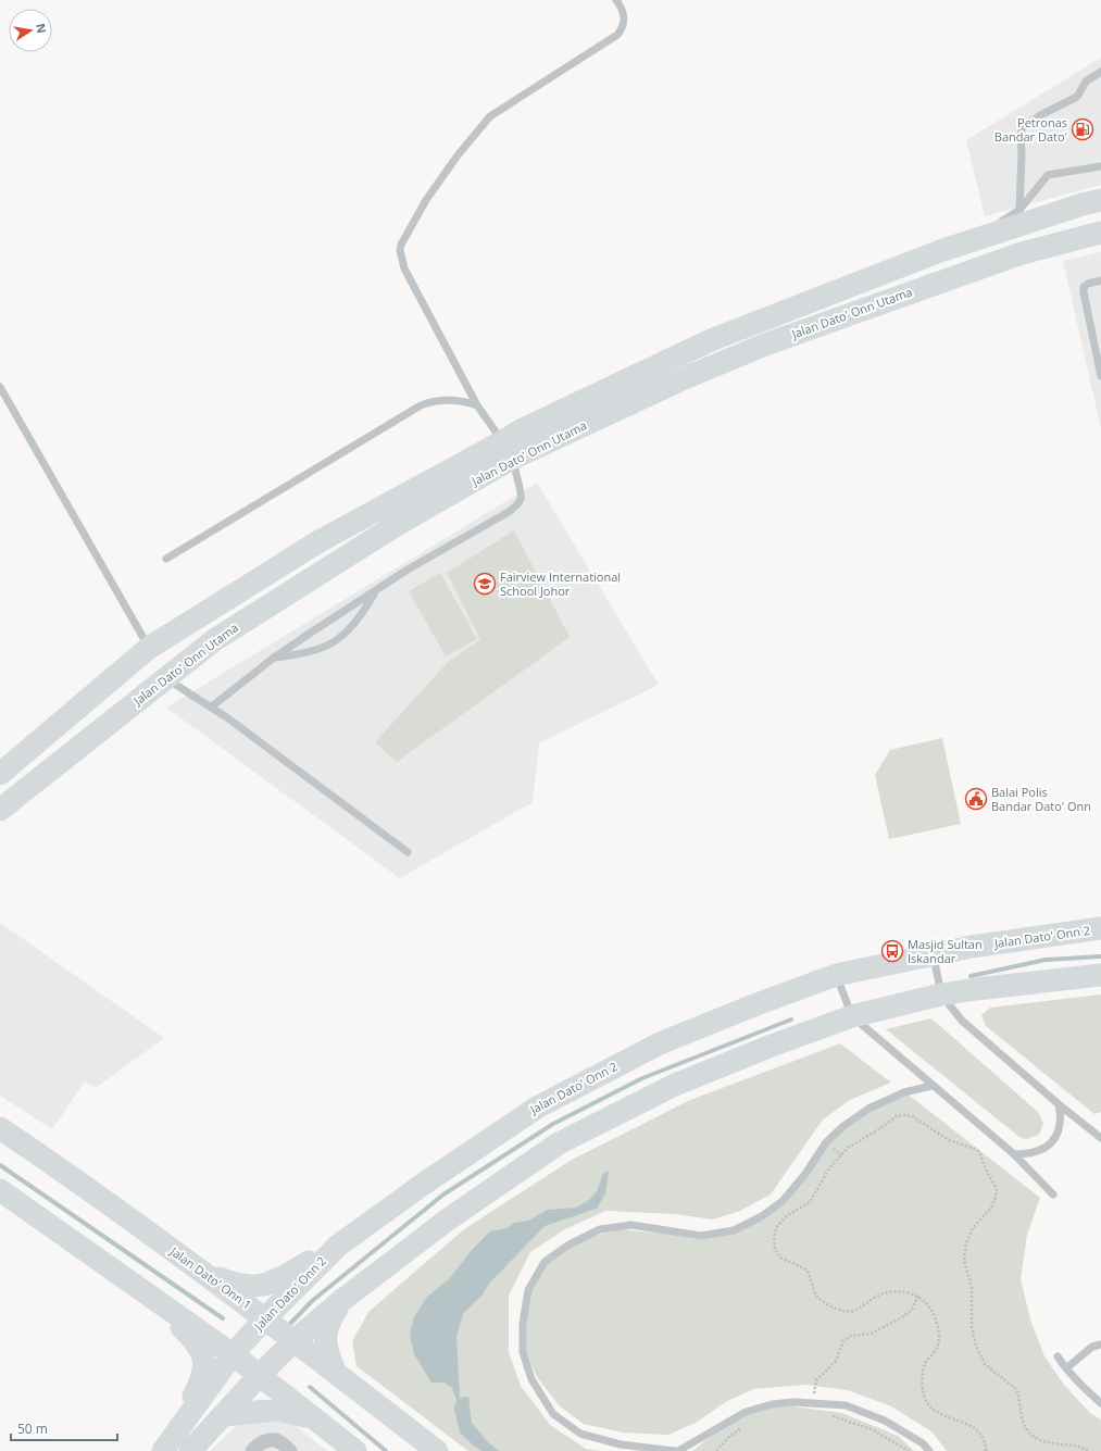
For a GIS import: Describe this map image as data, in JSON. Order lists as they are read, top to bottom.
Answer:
{
  "streets": {
    "main road": ["Jalan Dato' Onn Utama", "Jalan Dato' Onn 2", "Jalan Dato' Onn 1"]
  },
  "crossings": [
    ["Jalan Dato' Onn 2", "Jalan Dato' Onn 1"]
  ],
  "places": {
    "fuel station": ["Petronas Bandar Dato'"],
    "school or university": ["Fairview International School Johor"],
    "public building": ["Balai Polis Bandar Dato' Onn"],
    "bus stop": ["Masjid Sultan Iskandar"]
  },
  "scale_bar": "50 m",
  "north": "right"
}
